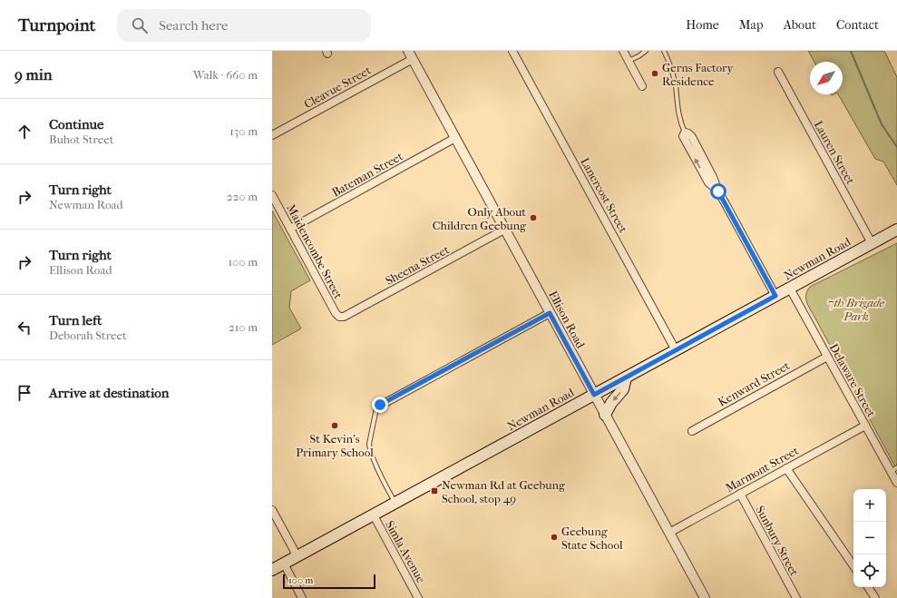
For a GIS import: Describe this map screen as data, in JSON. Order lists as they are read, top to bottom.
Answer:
{
  "streets": {
    "main road": ["Newman Road"],
    "street": [
      "Cleavue Street",
      "Lauren Street",
      "Bateman Street",
      "Lanercost Street",
      "Maidencombe Street",
      "Sheena Street",
      "Ellison Road",
      "Delaware Street",
      "Kenward Street",
      "Marmont Street",
      "Sunbury Street",
      "Simla Avenue"
    ]
  },
  "crossings": [
    ["Cleavue Street", "Ellison Road"],
    ["Lauren Street", "Newman Road"],
    ["Bateman Street", "Maidencombe Street"],
    ["Bateman Street", "Ellison Road"],
    ["Lanercost Street", "Newman Road"],
    ["Maidencombe Street", "Sheena Street"],
    ["Newman Road", "Ellison Road"],
    ["Newman Road", "Delaware Street"],
    ["Newman Road", "Simla Avenue"],
    ["Sheena Street", "Ellison Road"],
    ["Ellison Road", "Marmont Street"],
    ["Delaware Street", "Kenward Street"],
    ["Delaware Street", "Marmont Street"],
    ["Marmont Street", "Sunbury Street"]
  ],
  "parks": ["7th Brigade Park"],
  "places": {
    "other": [
      "Gerns Factory Residence",
      "Only About Children Geebung",
      "St Kevin's Primary School",
      "Geebung State School"
    ],
    "transit": ["Newman Rd at Geebung School, stop 49"]
  },
  "scale_bar": "100 m",
  "north": "bottom left",
  "page": {
    "header": "Turnpoint",
    "search": "Search here",
    "nav": [
      "Home",
      "Map",
      "About",
      "Contact"
    ],
    "heading": ["9 min", "Walk · 660 m"],
    "list": [
      ["Continue", "Buhot Street", "130 m"],
      ["Turn right", "Newman Road", "220 m"],
      ["Turn right", "Ellison Road", "100 m"],
      ["Turn left", "Deborah Street", "210 m"],
      "Arrive at destination"
    ],
    "map_buttons": ["+", "−"],
    "scale": "100 m"
  }
}
